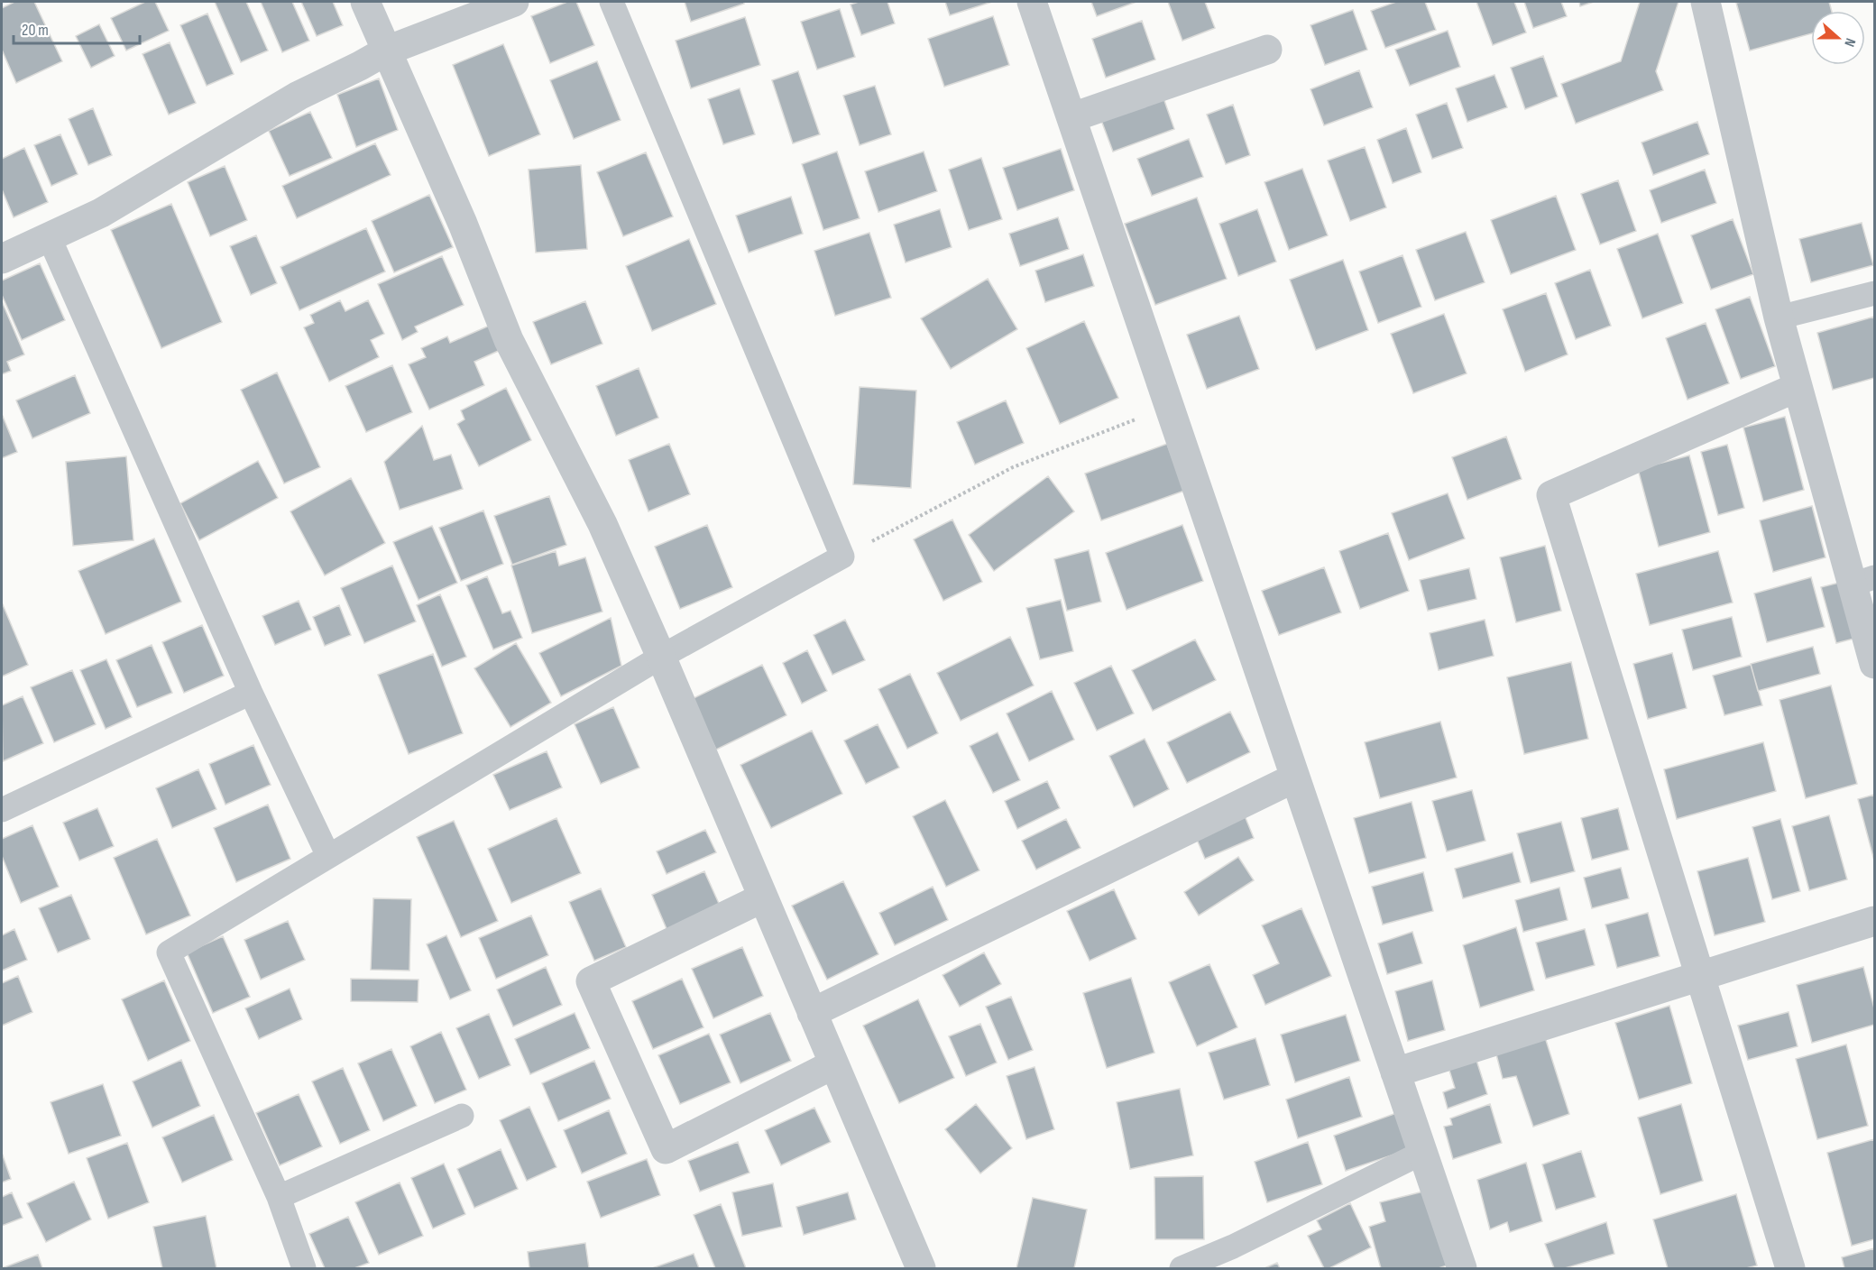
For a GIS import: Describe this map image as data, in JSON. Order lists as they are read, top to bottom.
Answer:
{
  "scale_bar": "20 m",
  "north": "right"
}
